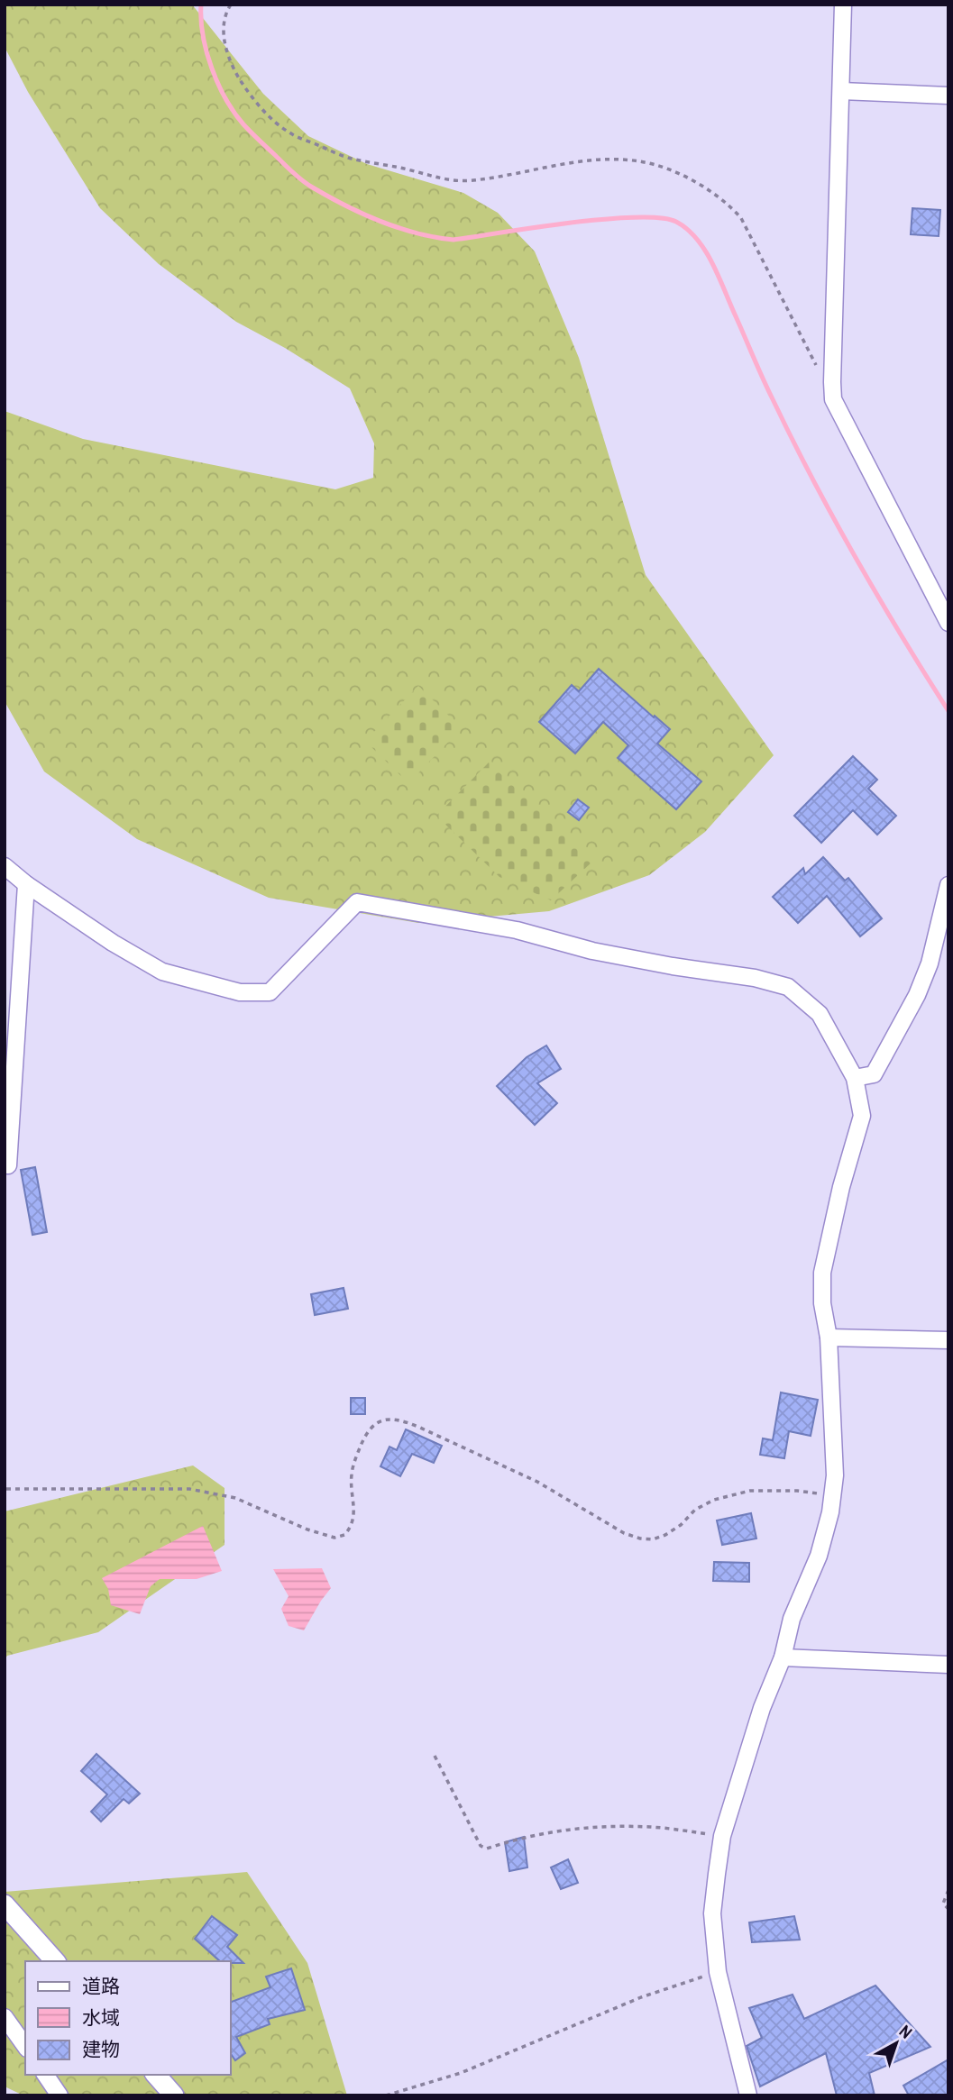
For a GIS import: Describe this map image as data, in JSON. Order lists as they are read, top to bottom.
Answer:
{
  "legend": ["道路", "水域", "建物"],
  "north": "top right"
}
